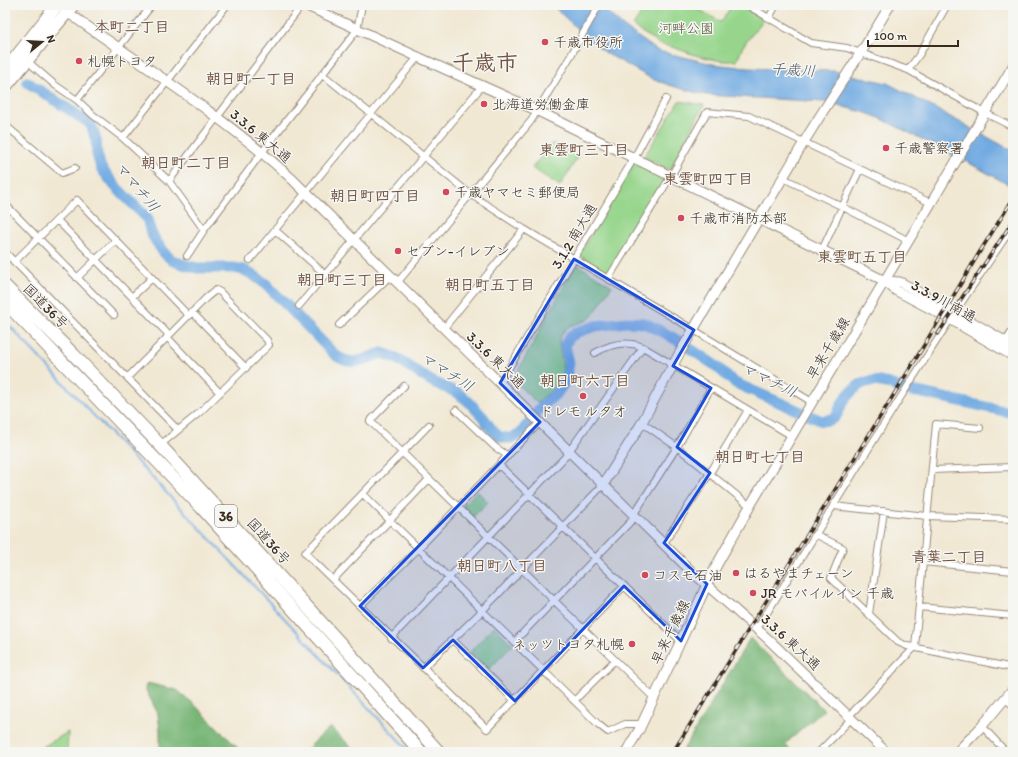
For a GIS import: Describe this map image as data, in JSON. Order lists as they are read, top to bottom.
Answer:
{
  "streets": {
    "highway": ["国道36号", "36"],
    "street": [
      "3.3.6 東大通",
      "3.1.2 南大通",
      "3.3.9川南通",
      "早来千歳線"
    ]
  },
  "crossings": [
    ["3.3.6 東大通", "3.1.2 南大通"],
    ["3.3.6 東大通", "早来千歳線"],
    ["3.1.2 南大通", "3.3.9川南通"],
    ["3.3.9川南通", "早来千歳線"]
  ],
  "districts": [
    "本町二丁目",
    "千歳市",
    "朝日町一丁目",
    "東雲町三丁目",
    "朝日町二丁目",
    "東雲町四丁目",
    "朝日町四丁目",
    "東雲町五丁目",
    "朝日町三丁目",
    "朝日町五丁目",
    "朝日町六丁目",
    "朝日町七丁目",
    "青葉二丁目",
    "朝日町八丁目"
  ],
  "water": ["千歳川", "ママチ川"],
  "parks": ["河畔公園"],
  "places": [
    "千歳市役所",
    "札幌トヨタ",
    "北海道労働金庫",
    "千歳警察署",
    "千歳ヤマセミ郵便局",
    "千歳市消防本部",
    "セブン-イレブン",
    "ドレモ ルタオ",
    "はるやまチェーン",
    "コスモ石油",
    "JR モバイルイン 千歳",
    "ネッツトヨタ札幌"
  ],
  "scale_bar": "100 m",
  "north": "right"
}
